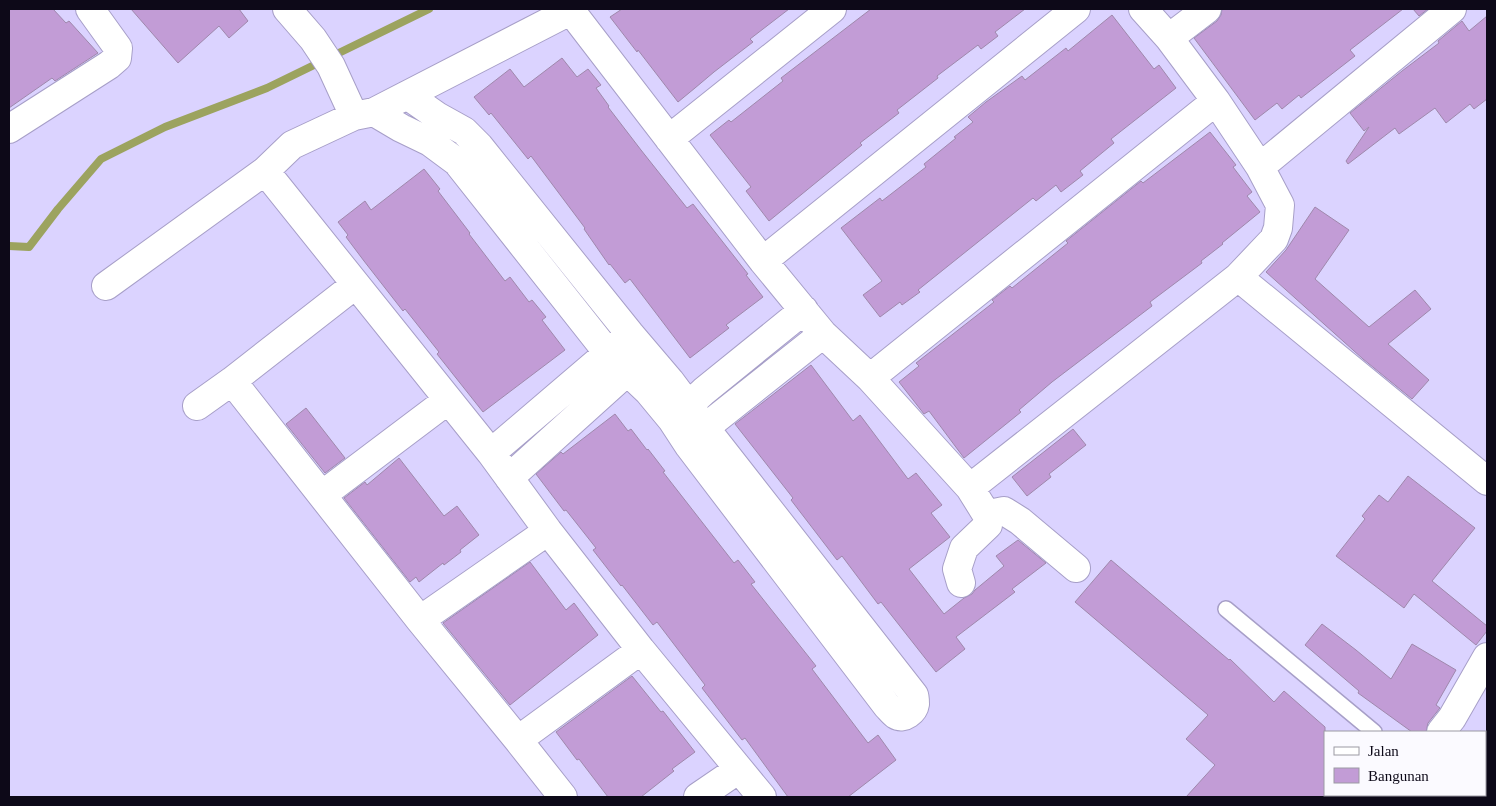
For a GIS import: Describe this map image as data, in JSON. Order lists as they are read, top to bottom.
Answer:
{
  "legend": ["Jalan", "Bangunan"]
}
